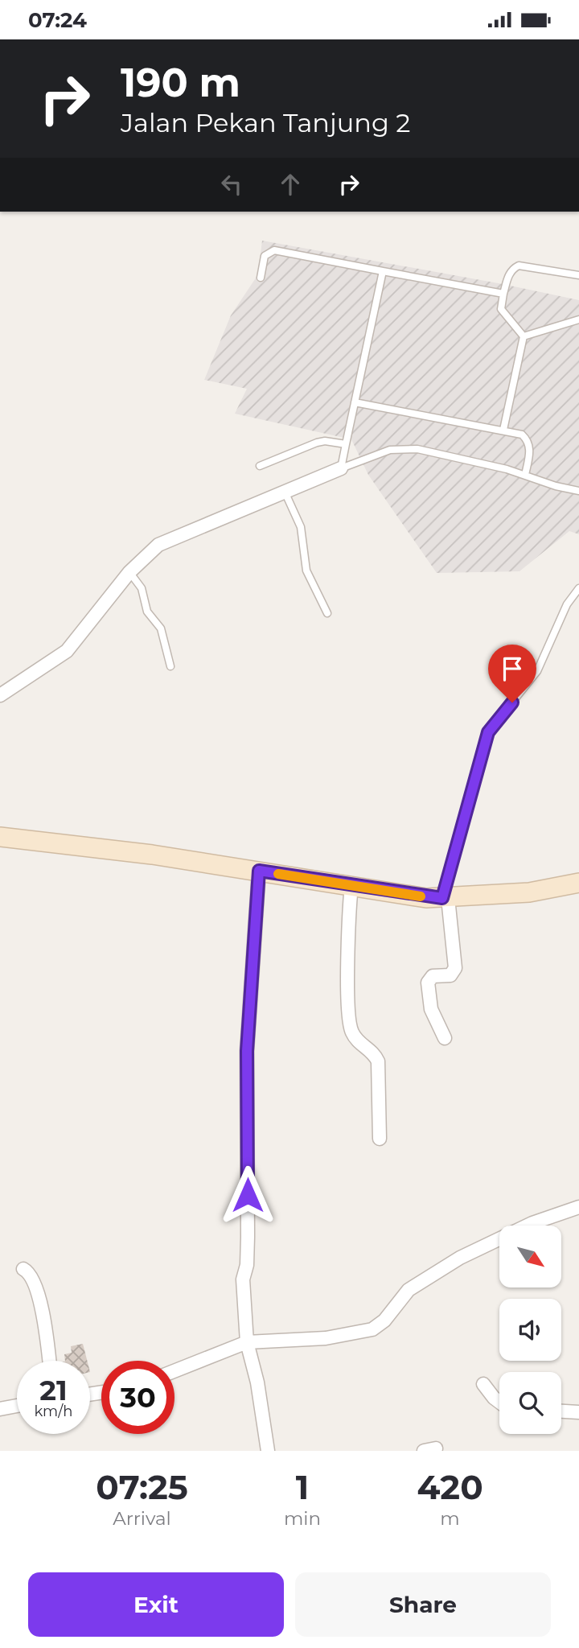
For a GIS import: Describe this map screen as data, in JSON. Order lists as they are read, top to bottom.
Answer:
{
  "north": "bottom right",
  "page": {
    "status": "07:24",
    "turn": ["190 m", "Jalan Pekan Tanjung 2"],
    "speed": "21 km/h",
    "limit": "30",
    "eta": [
      "07:25",
      "Arrival",
      "1",
      "min",
      "420",
      "m"
    ],
    "buttons": ["Exit", "Share"]
  }
}
